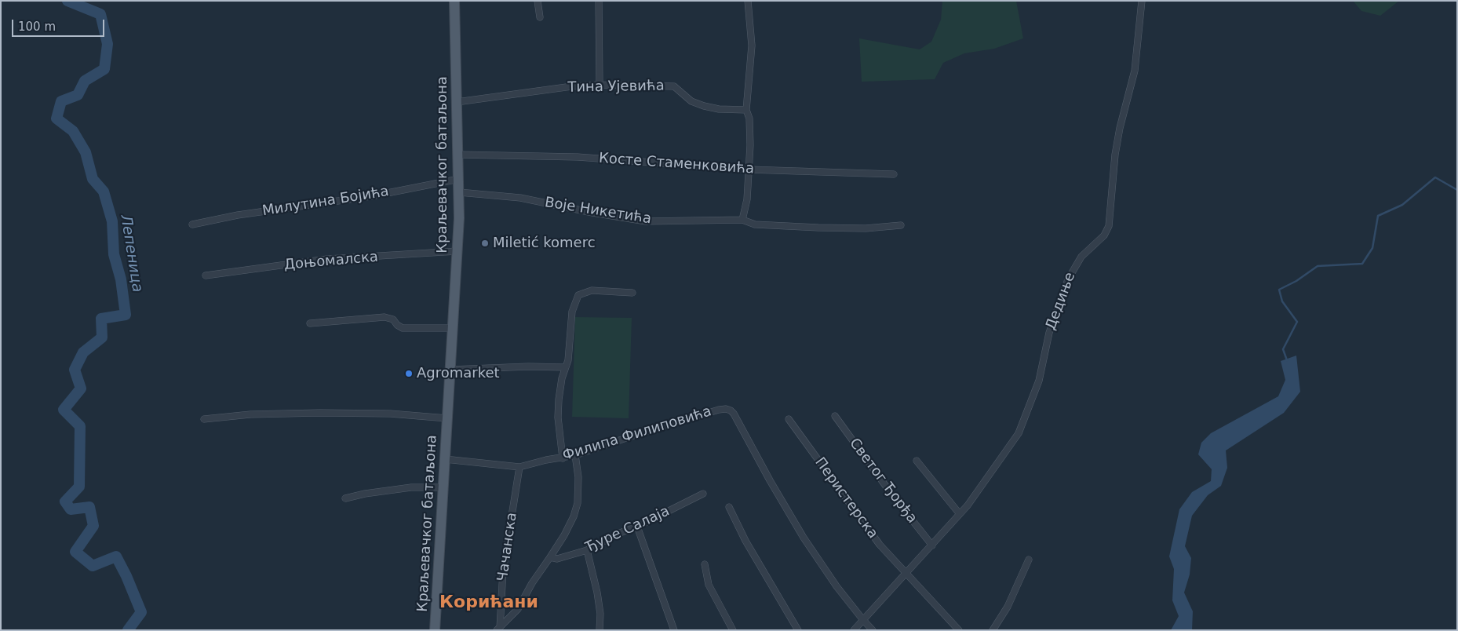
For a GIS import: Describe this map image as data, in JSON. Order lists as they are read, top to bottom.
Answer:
{
  "streets": {
    "main road": ["Краљевачког батаљона"],
    "street": [
      "Тина Ујевића",
      "Косте Стаменковића",
      "Милутина Бојића",
      "Воје Никетића",
      "Доњомалска",
      "Дедиње",
      "Филипа Филиповића",
      "Светог Ђорђа",
      "Перистерска",
      "Ђуре Салаја",
      "Чачанска"
    ]
  },
  "crossings": [
    ["Тина Ујевића", "Краљевачког батаљона"],
    ["Косте Стаменковића", "Краљевачког батаљона"],
    ["Краљевачког батаљона", "Милутина Бојића"],
    ["Краљевачког батаљона", "Воје Никетића"],
    ["Краљевачког батаљона", "Доњомалска"],
    ["Краљевачког батаљона", "Филипа Филиповића"],
    ["Дедиње", "Филипа Филиповића"],
    ["Дедиње", "Светог Ђорђа"],
    ["Дедиње", "Перистерска"],
    ["Филипа Филиповића", "Ђуре Салаја"],
    ["Филипа Филиповића", "Чачанска"],
    ["Ђуре Салаја", "Чачанска"]
  ],
  "districts": ["Корићани"],
  "water": ["Лепеница"],
  "places": ["Miletić komerc", "Agromarket"],
  "scale_bar": "100 m"
}
